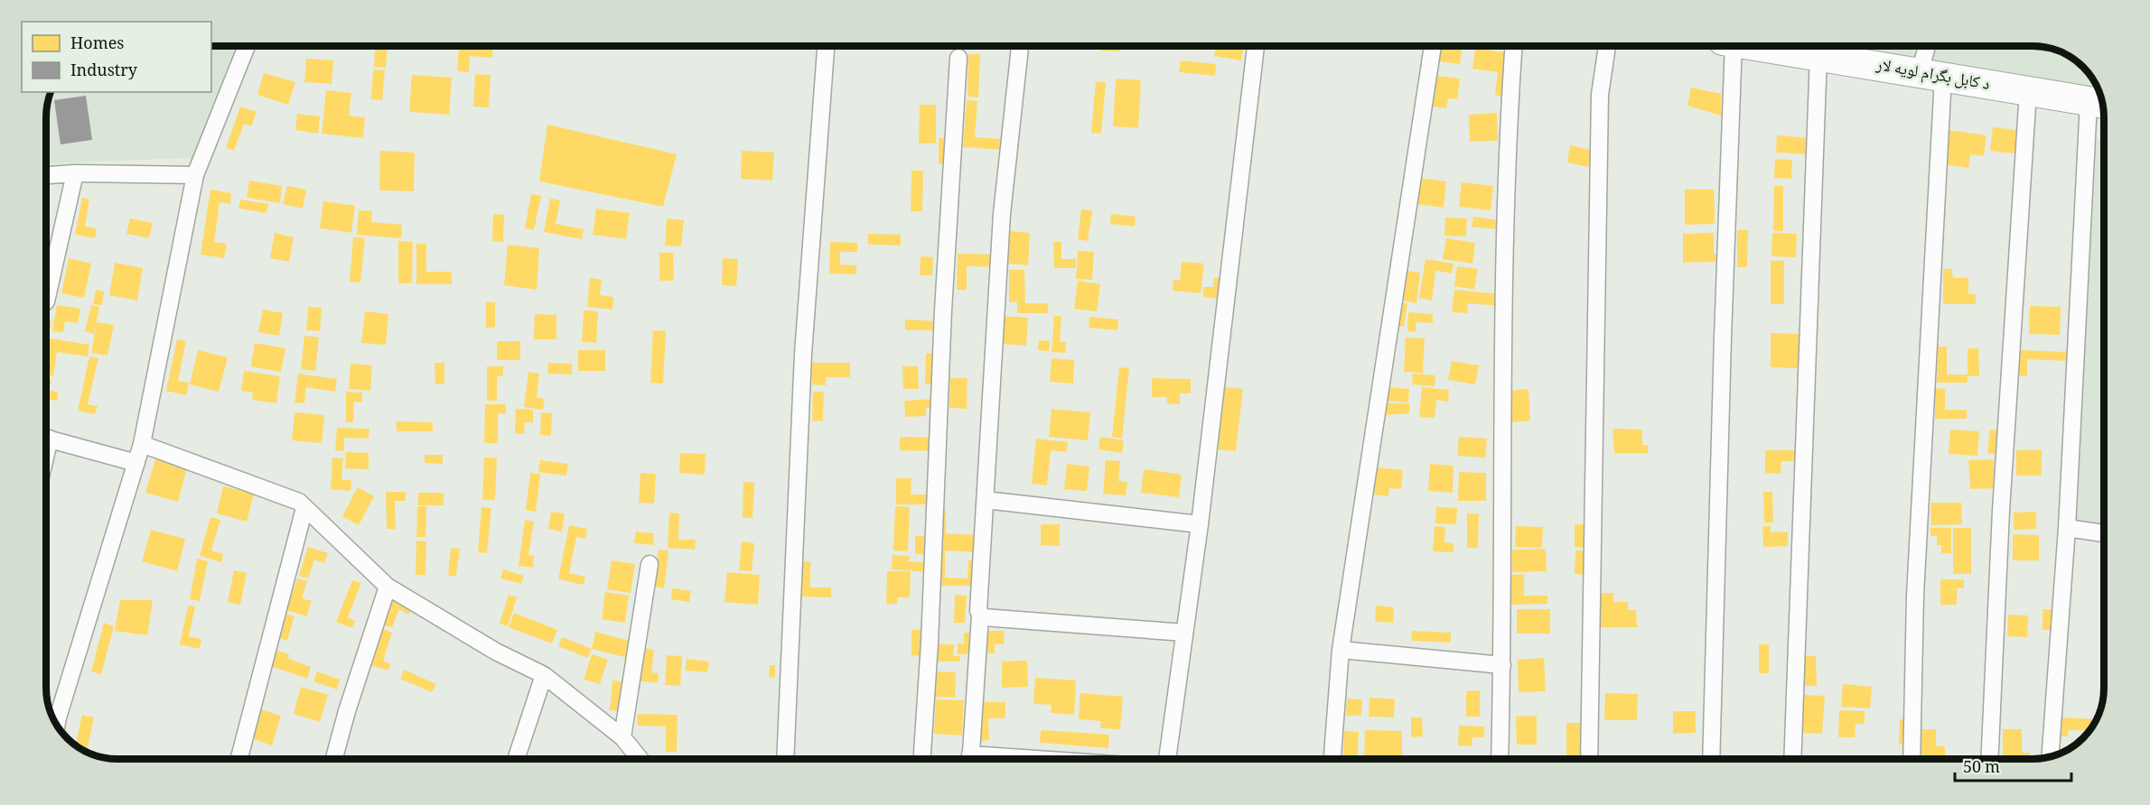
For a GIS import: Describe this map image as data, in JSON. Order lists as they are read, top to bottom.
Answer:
{
  "streets": {
    "highway": ["د کابل بگرام لویه لار"]
  },
  "legend": ["Homes", "Industry"],
  "scale_bar": "50 m"
}
